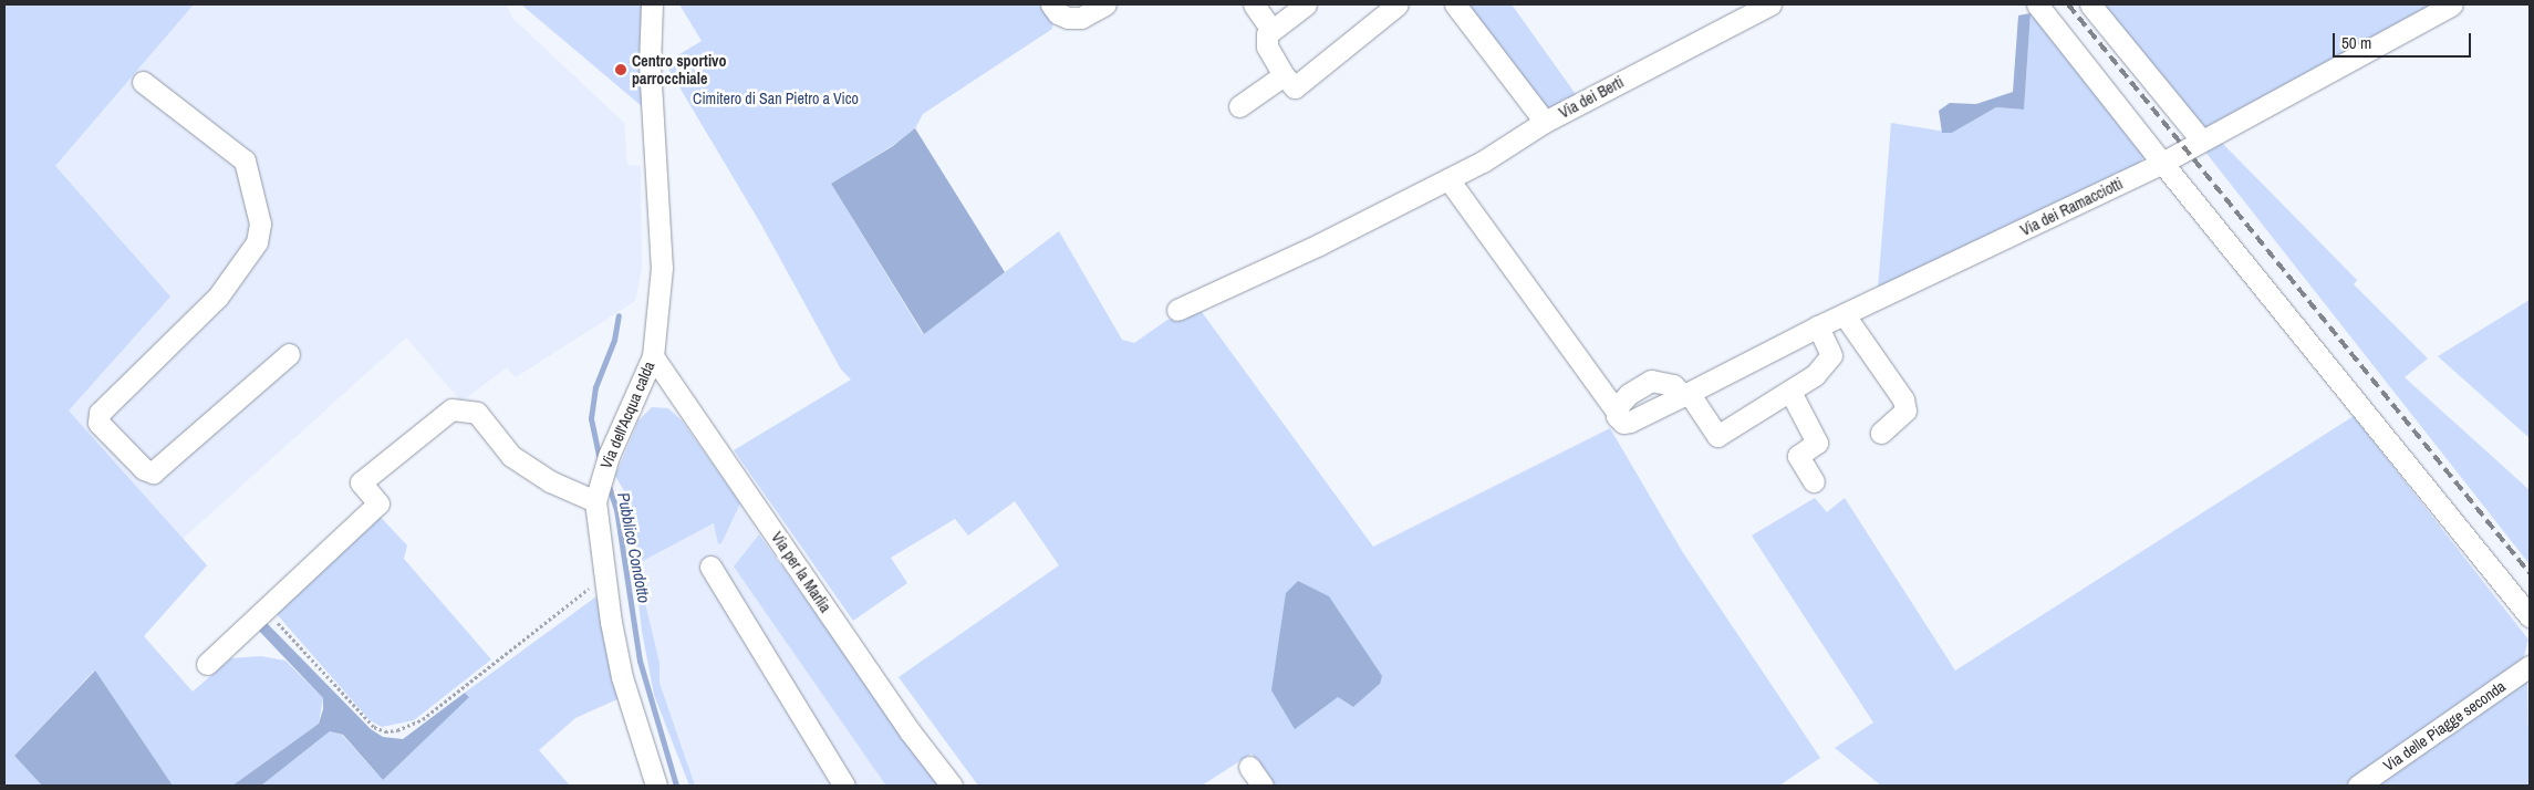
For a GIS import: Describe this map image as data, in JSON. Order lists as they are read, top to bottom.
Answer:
{
  "streets": {
    "street": [
      "Via dei Berti",
      "Via dei Ramacciotti",
      "Via dell'Acqua calda",
      "Via per la Marlia",
      "Via delle Piagge seconda"
    ]
  },
  "crossings": [
    ["Via dell'Acqua calda", "Via per la Marlia"]
  ],
  "water": ["Pubblico Condotto"],
  "parks": ["Cimitero di San Pietro a Vico"],
  "places": ["Centro sportivo parrocchiale"],
  "scale_bar": "50 m"
}
